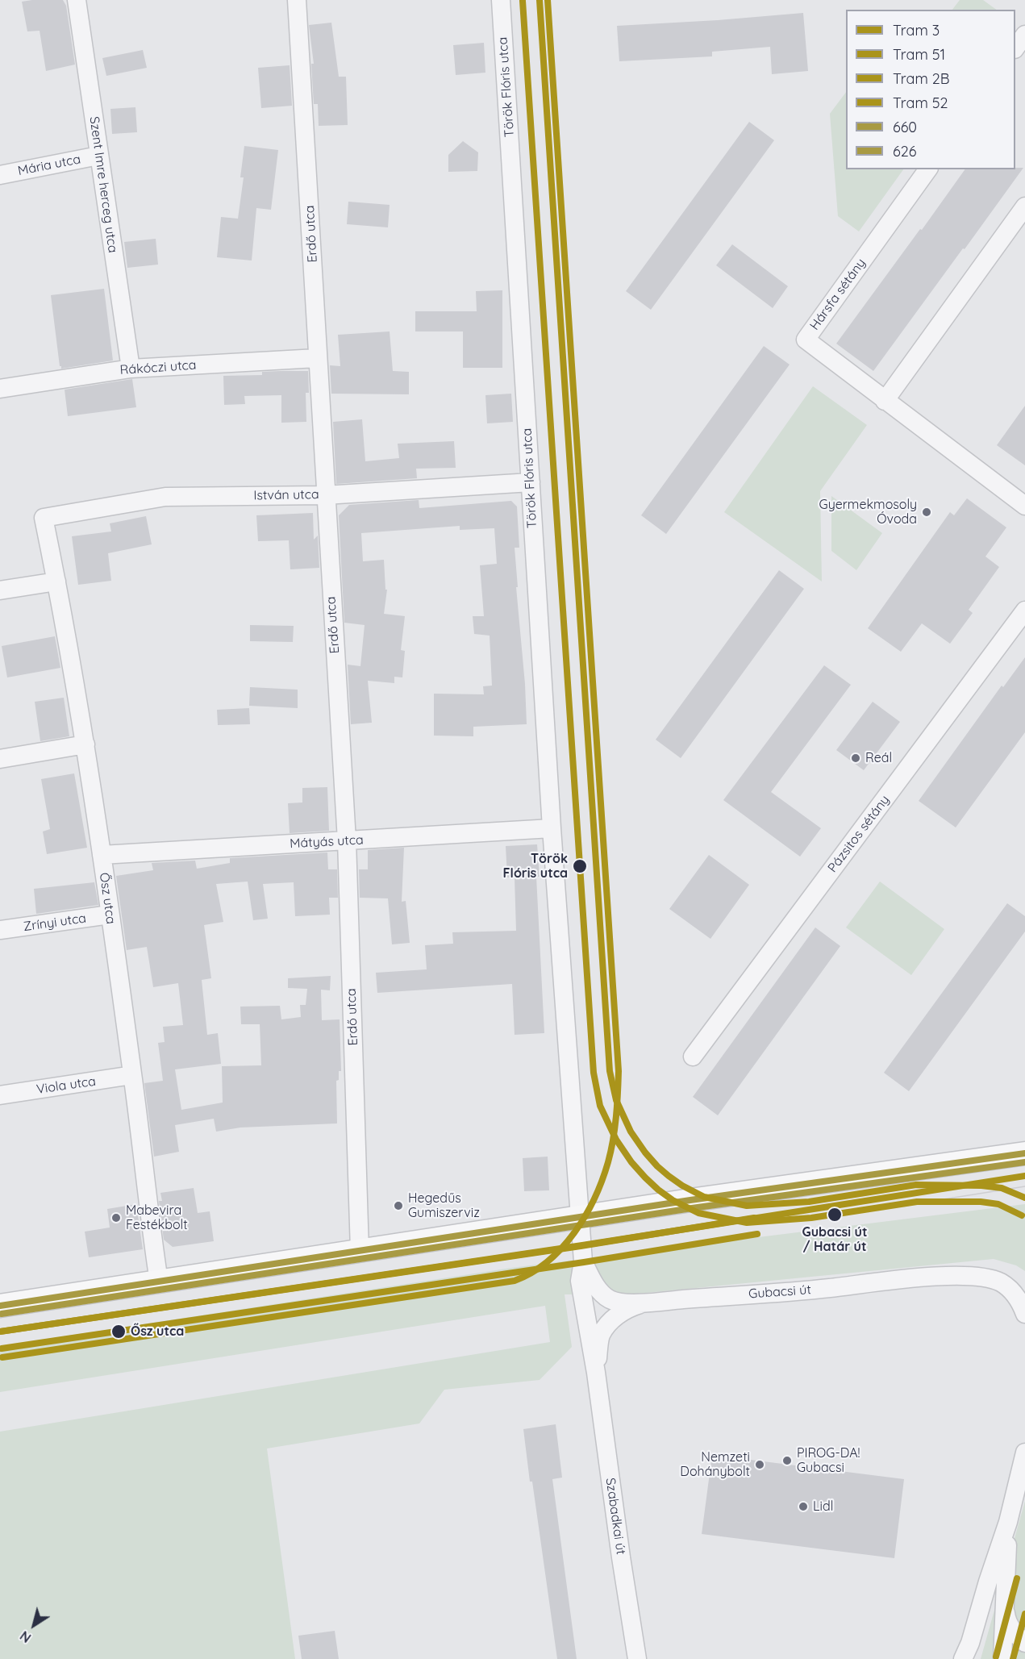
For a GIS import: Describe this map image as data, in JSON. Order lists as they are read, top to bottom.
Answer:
{
  "streets": {
    "street": [
      "Török Flóris utca",
      "Mária utca",
      "Szent Imre herceg utca",
      "Erdő utca",
      "Hársfa sétány",
      "Rákóczi utca",
      "István utca",
      "Pázsitos sétány",
      "Mátyás utca",
      "Ősz utca",
      "Zrínyi utca",
      "Viola utca",
      "Gubacsi út",
      "Szabadkai út"
    ]
  },
  "crossings": [
    ["Török Flóris utca", "István utca"],
    ["Török Flóris utca", "Mátyás utca"],
    ["Török Flóris utca", "Gubacsi út"],
    ["Mária utca", "Szent Imre herceg utca"],
    ["Szent Imre herceg utca", "Rákóczi utca"],
    ["Erdő utca", "Rákóczi utca"],
    ["Erdő utca", "István utca"],
    ["Erdő utca", "Mátyás utca"],
    ["István utca", "Ősz utca"],
    ["Mátyás utca", "Ősz utca"],
    ["Ősz utca", "Zrínyi utca"],
    ["Ősz utca", "Viola utca"],
    ["Gubacsi út", "Szabadkai út"]
  ],
  "places": [
    "Gyermekmosoly Óvoda",
    "Reál",
    "Török Flóris utca",
    "Hegedűs Gumiszerviz",
    "Gubacsi út / Határ út",
    "Mabevira Festékbolt",
    "Ősz utca",
    "PIROG-DA! Gubacsi",
    "Nemzeti Dohánybolt",
    "Lidl"
  ],
  "lines": [
    "tram line 2B",
    "tram line 52",
    "tram line 51",
    "transit line 660",
    "transit line 626",
    "tram line 3"
  ],
  "legend": [
    "Tram 3",
    "Tram 51",
    "Tram 2B",
    "Tram 52",
    "660",
    "626"
  ],
  "north": "bottom left"
}
